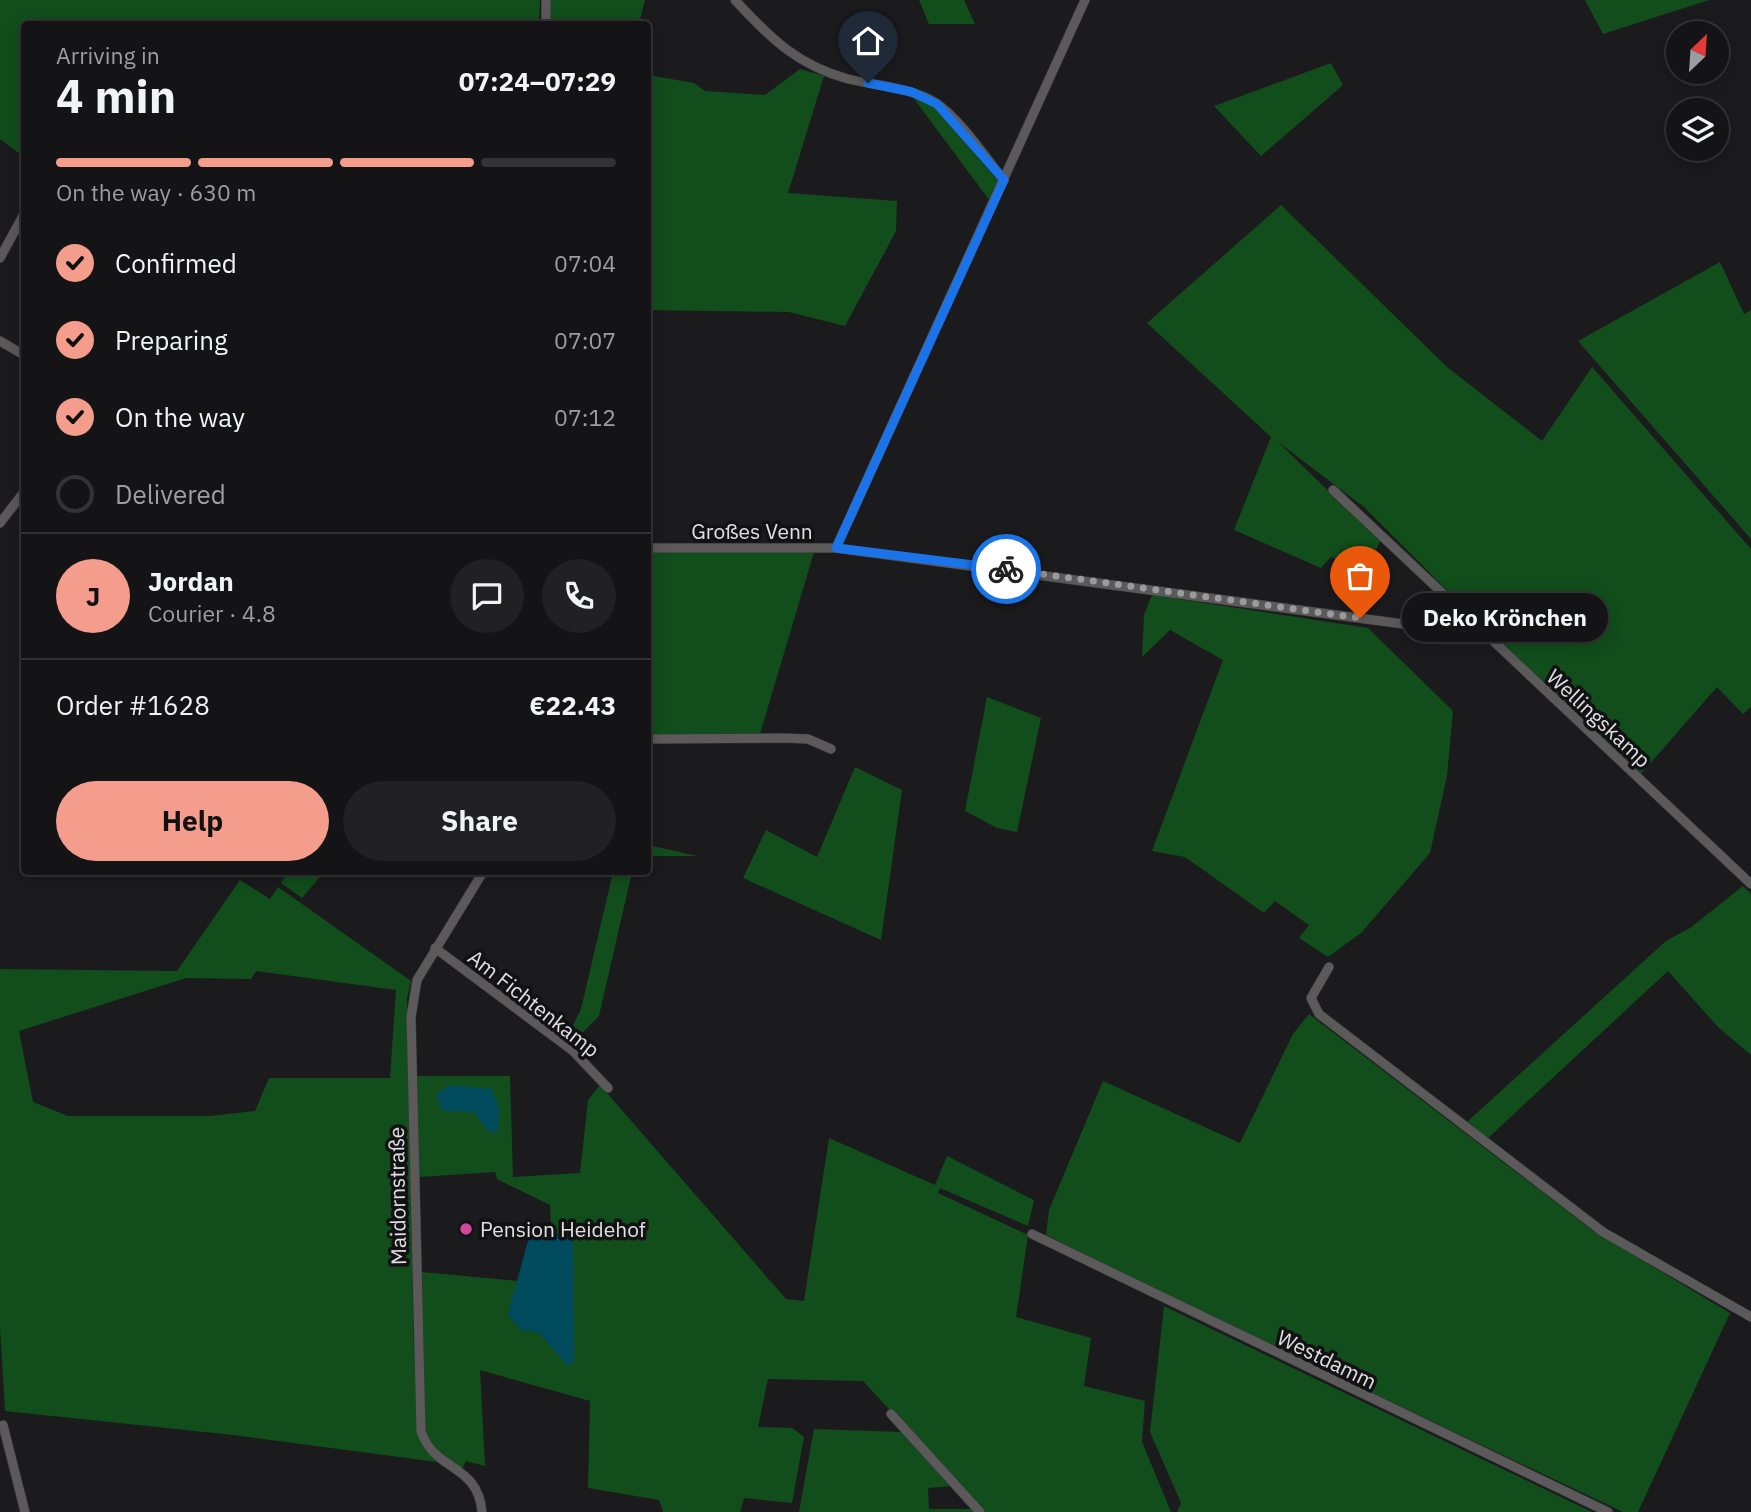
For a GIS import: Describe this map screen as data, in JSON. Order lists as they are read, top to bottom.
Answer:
{
  "streets": {
    "street": [
      "Großes Venn",
      "Wellingskamp",
      "Am Fichtenkamp",
      "Maidornstraße",
      "Westdamm"
    ]
  },
  "crossings": [
    ["Großes Venn", "Wellingskamp"],
    ["Am Fichtenkamp", "Maidornstraße"]
  ],
  "places": ["Deko Krönchen", "Pension Heidehof"],
  "north": "top right",
  "page": {
    "heading": ["4 min", "Arriving in", "07:24–07:29"],
    "panel": [
      "Jordan",
      "Courier · 4.8",
      "Order #1628",
      "€22.43"
    ],
    "bar": "On the way · 630 m",
    "list": [
      ["Confirmed", "07:04"],
      ["Preparing", "07:07"],
      ["On the way", "07:12"],
      "Delivered"
    ],
    "round": "J",
    "bubble": "Deko Krönchen",
    "buttons": ["Help", "Share"]
  }
}
